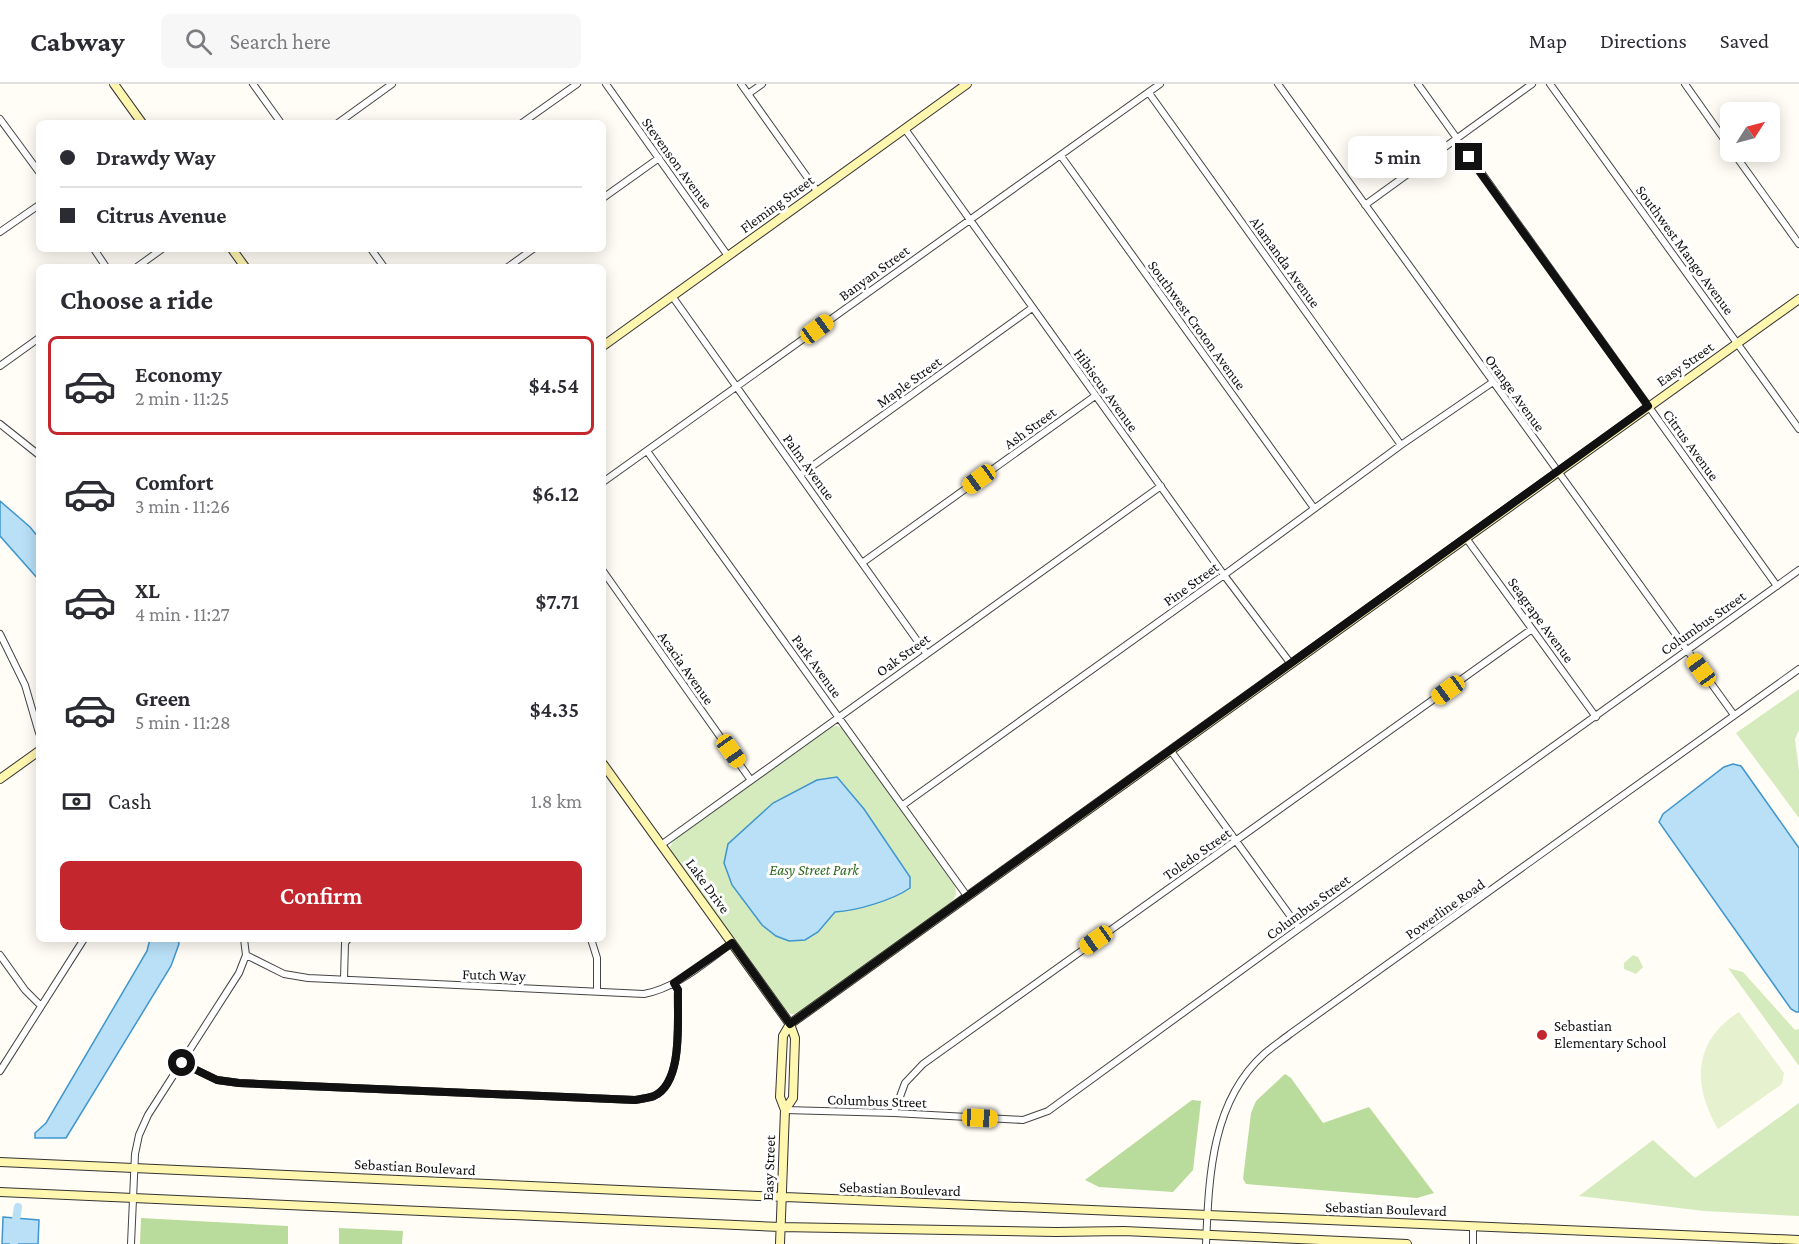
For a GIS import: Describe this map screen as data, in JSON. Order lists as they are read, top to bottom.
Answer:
{
  "streets": {
    "main road": [
      "Fleming Street",
      "Easy Street",
      "Lake Drive",
      "Sebastian Boulevard"
    ],
    "street": [
      "Stevenson Avenue",
      "Southwest Mango Avenue",
      "Alamanda Avenue",
      "Banyan Street",
      "Southwest Croton Avenue",
      "Maple Street",
      "Hibiscus Avenue",
      "Orange Avenue",
      "Ash Street",
      "Citrus Avenue",
      "Palm Avenue",
      "Pine Street",
      "Seagrape Avenue",
      "Columbus Street",
      "Oak Street",
      "Park Avenue",
      "Acacia Avenue",
      "Toledo Street",
      "Powerline Road",
      "Futch Way"
    ]
  },
  "crossings": [
    ["Stevenson Avenue", "Fleming Street"],
    ["Fleming Street", "Hibiscus Avenue"],
    ["Fleming Street", "Palm Avenue"],
    ["Southwest Mango Avenue", "Easy Street"],
    ["Alamanda Avenue", "Banyan Street"],
    ["Alamanda Avenue", "Pine Street"],
    ["Banyan Street", "Southwest Croton Avenue"],
    ["Banyan Street", "Hibiscus Avenue"],
    ["Banyan Street", "Palm Avenue"],
    ["Banyan Street", "Park Avenue"],
    ["Southwest Croton Avenue", "Pine Street"],
    ["Easy Street", "Hibiscus Avenue"],
    ["Easy Street", "Orange Avenue"],
    ["Easy Street", "Citrus Avenue"],
    ["Easy Street", "Seagrape Avenue"],
    ["Easy Street", "Columbus Street"],
    ["Easy Street", "Lake Drive"],
    ["Easy Street", "Sebastian Boulevard"],
    ["Maple Street", "Hibiscus Avenue"],
    ["Maple Street", "Palm Avenue"],
    ["Hibiscus Avenue", "Ash Street"],
    ["Hibiscus Avenue", "Pine Street"],
    ["Hibiscus Avenue", "Oak Street"],
    ["Orange Avenue", "Pine Street"],
    ["Orange Avenue", "Columbus Street"],
    ["Orange Avenue", "Powerline Road"],
    ["Ash Street", "Palm Avenue"],
    ["Citrus Avenue", "Columbus Street"],
    ["Palm Avenue", "Oak Street"],
    ["Pine Street", "Park Avenue"],
    ["Seagrape Avenue", "Columbus Street"],
    ["Seagrape Avenue", "Toledo Street"],
    ["Columbus Street", "Toledo Street"],
    ["Oak Street", "Park Avenue"],
    ["Oak Street", "Acacia Avenue"],
    ["Oak Street", "Lake Drive"],
    ["Lake Drive", "Futch Way"],
    ["Powerline Road", "Sebastian Boulevard"]
  ],
  "parks": ["Easy Street Park"],
  "places": ["Sebastian Elementary School"],
  "north": "top right",
  "page": {
    "header": "Cabway",
    "search": "Search here",
    "nav": ["Map", "Directions", "Saved"],
    "banner": ["Drawdy Way", "Citrus Avenue"],
    "bubble": "5 min",
    "heading": "Choose a ride",
    "list": [
      {
        "name": "Economy",
        "note": "2 min · 11:25",
        "value": "$4.54"
      },
      {
        "name": "Comfort",
        "note": "3 min · 11:26",
        "value": "$6.12"
      },
      {
        "name": "XL",
        "note": "4 min · 11:27",
        "value": "$7.71"
      },
      {
        "name": "Green",
        "note": "5 min · 11:28",
        "value": "$4.35"
      }
    ],
    "pay": ["Cash", "1.8 km"],
    "buttons": "Confirm"
  }
}
